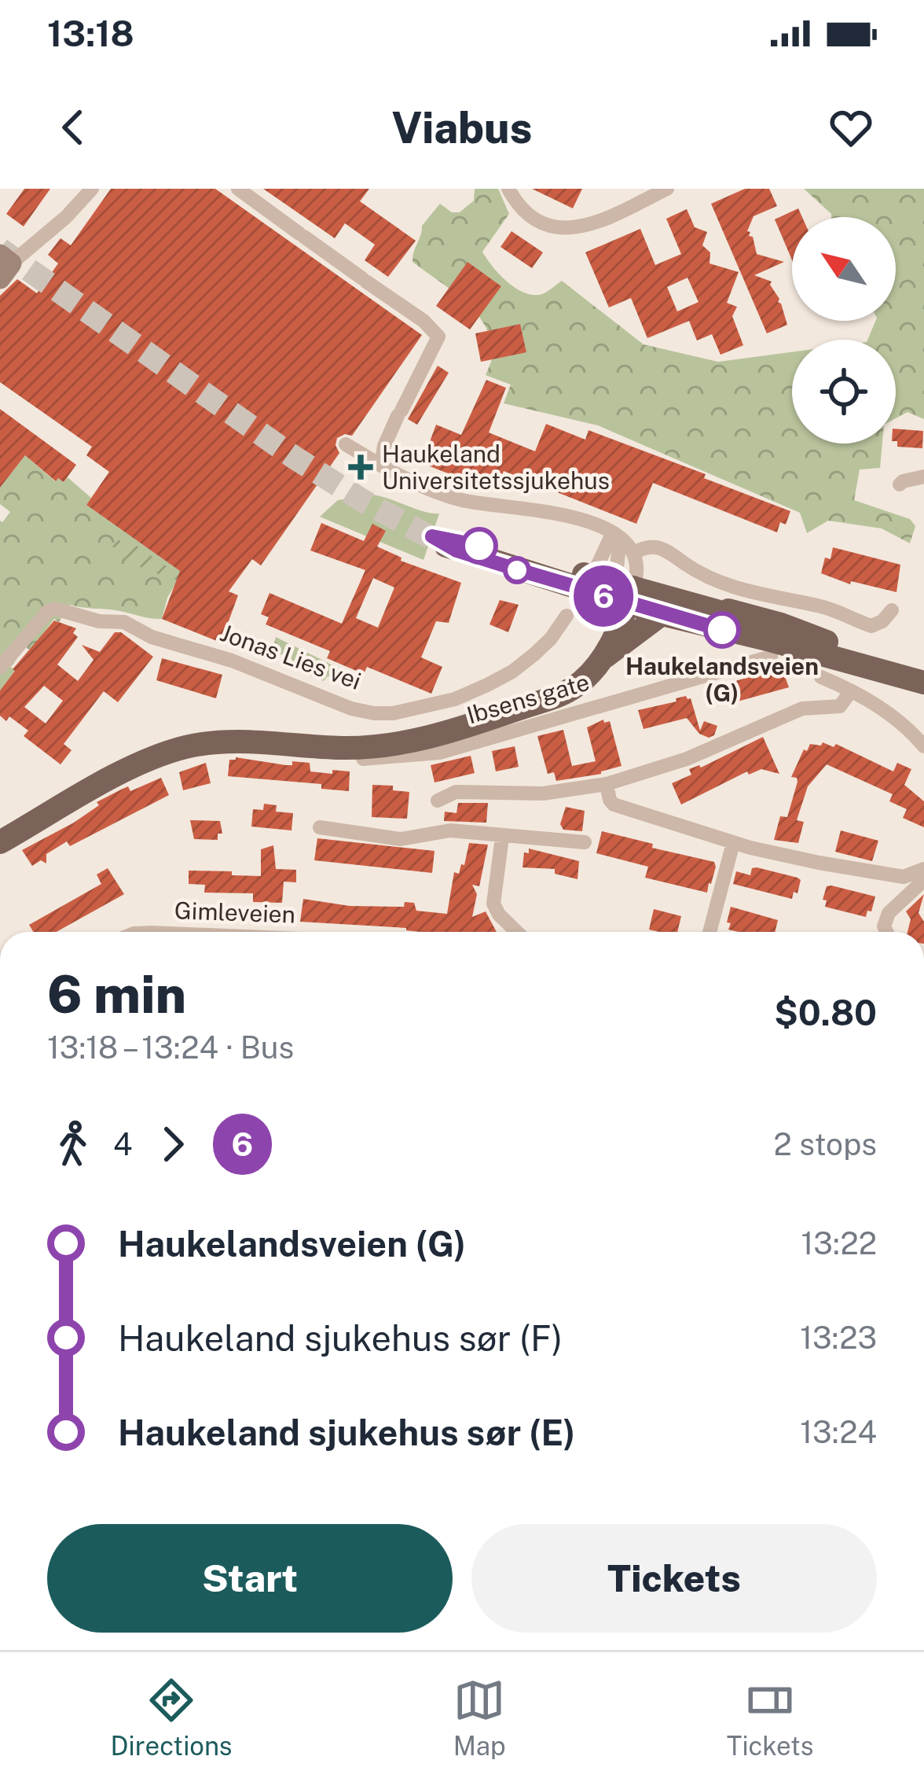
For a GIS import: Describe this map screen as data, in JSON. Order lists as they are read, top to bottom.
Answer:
{
  "streets": {
    "main road": ["Ibsens gate"],
    "street": ["Jonas Lies vei"]
  },
  "places": {
    "health": ["Haukeland Universitetssjukehus"],
    "other": ["Haukelandsveien (G)"]
  },
  "lines": ["bus line 6"],
  "north": "top left",
  "page": {
    "status": "13:18",
    "header": "Viabus",
    "on_map": "6",
    "heading": ["6 min", "13:18 – 13:24 · Bus", "$0.80"],
    "legs": ["4", "6", "2 stops"],
    "list": [
      {
        "name": "Haukelandsveien (G)",
        "value": "13:22"
      },
      {
        "name": "Haukeland sjukehus sør (F)",
        "value": "13:23"
      },
      {
        "name": "Haukeland sjukehus sør (E)",
        "value": "13:24"
      }
    ],
    "buttons": ["Start", "Tickets"],
    "tabs": ["Directions", "Map", "Tickets"]
  }
}
